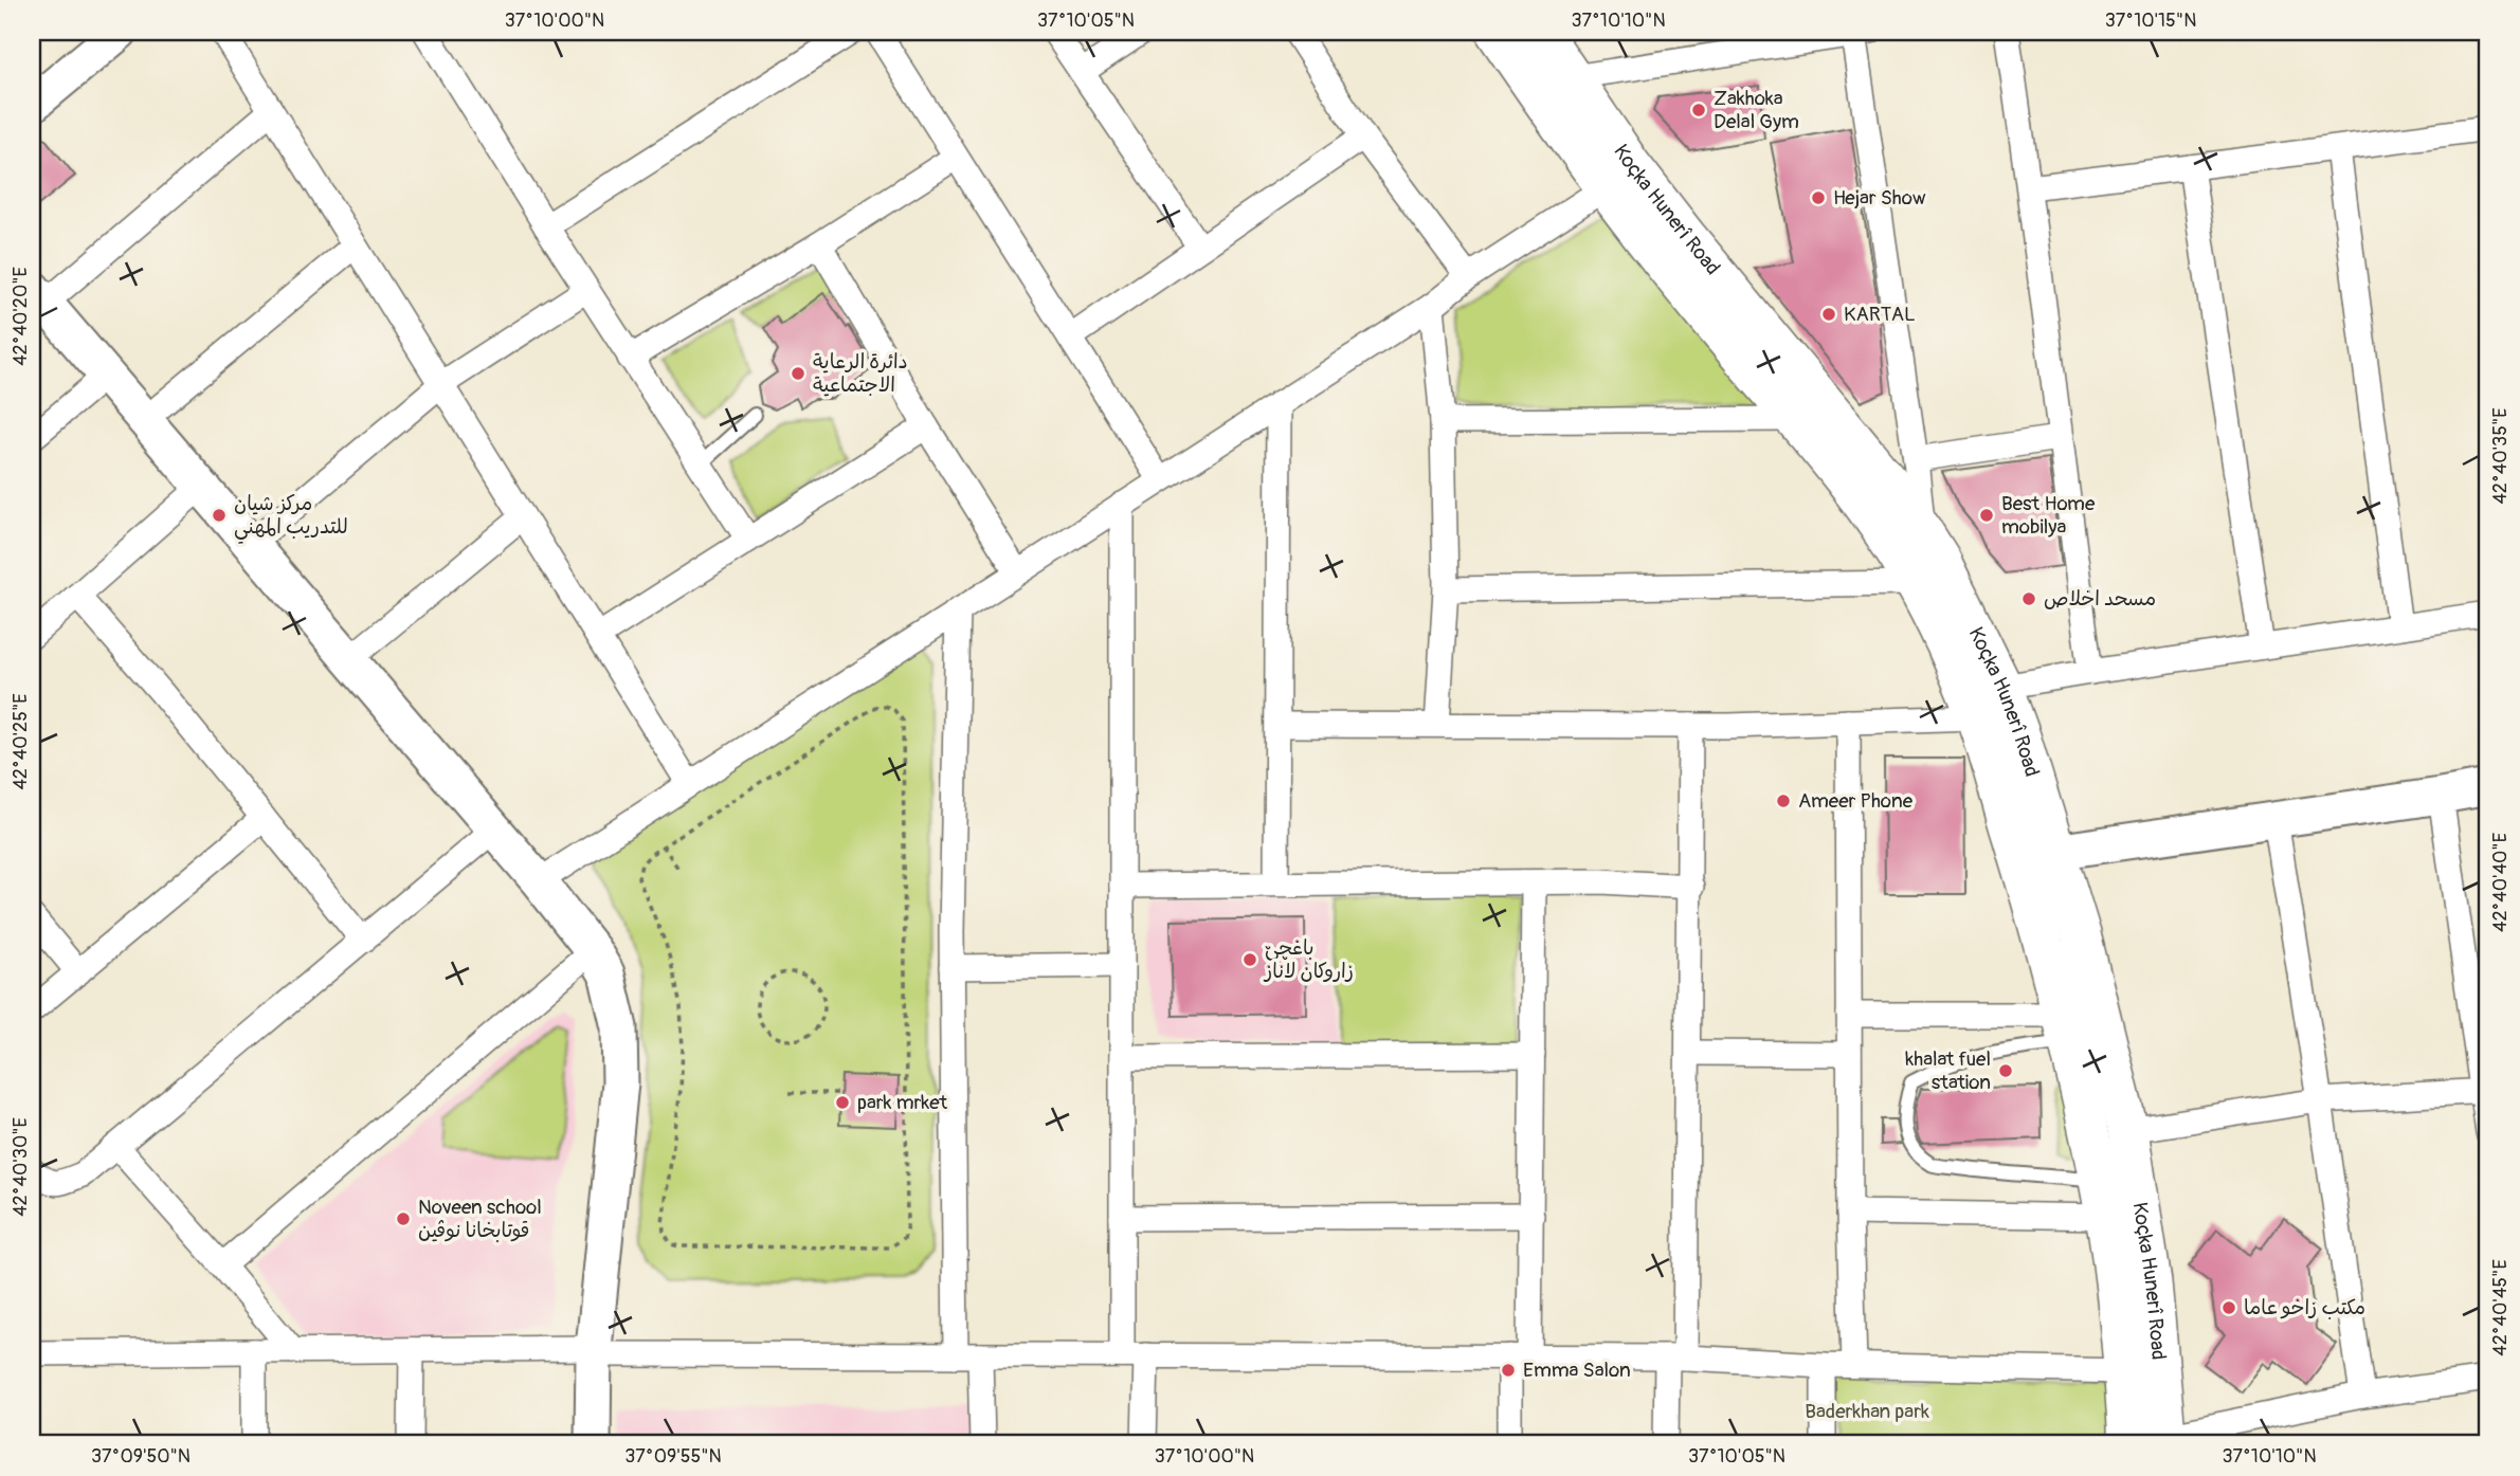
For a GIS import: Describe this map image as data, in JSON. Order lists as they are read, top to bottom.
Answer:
{
  "streets": {
    "main road": ["Koçka Hunerî Road"]
  },
  "parks": ["Baderkhan park"],
  "places": [
    "Zakhoka Delal Gym",
    "Hejar Show",
    "KARTAL",
    "دائرة الرعاية الاجتماعية",
    "مركز شيان للتدريب المهني",
    "Best Home mobilya",
    "مسحد اخلاص",
    "Ameer Phone",
    "باغچێ زاروكان لاناز",
    "khalat fuel station",
    "park mrket",
    "Noveen school قوتابخانا نوڤين",
    "مكتب زاخو عاما",
    "Emma Salon"
  ],
  "coordinates": [
    "37°10'00\"N",
    "37°10'05\"N",
    "37°10'10\"N",
    "37°10'15\"N",
    "42°40'20\"E",
    "42°40'35\"E",
    "42°40'25\"E",
    "42°40'40\"E",
    "42°40'30\"E",
    "42°40'45\"E",
    "37°09'50\"N",
    "37°09'55\"N"
  ]
}
